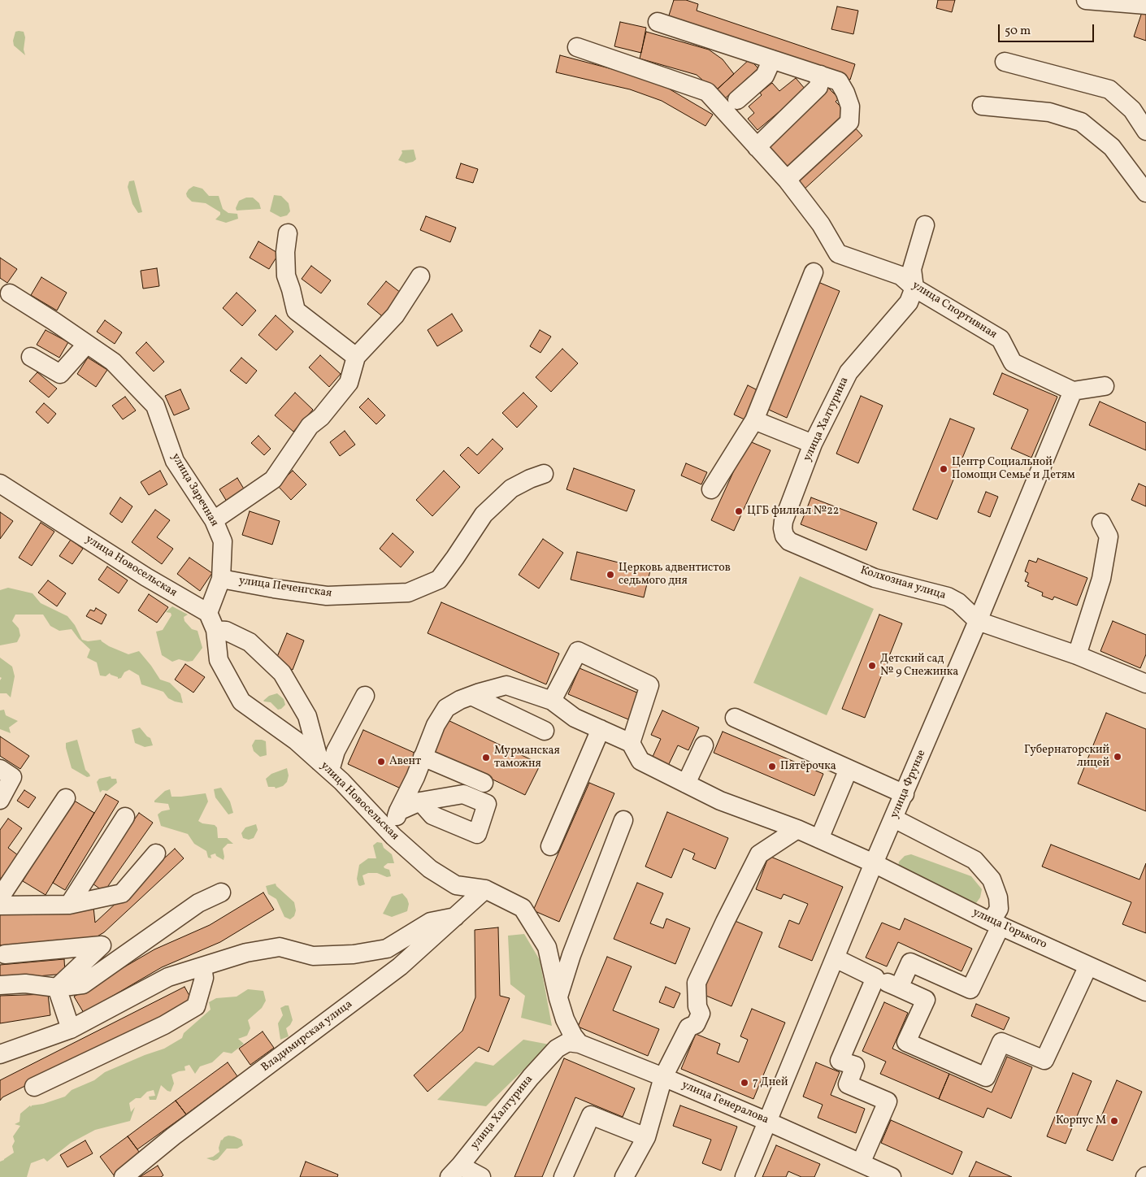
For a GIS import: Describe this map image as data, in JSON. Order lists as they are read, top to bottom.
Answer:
{
  "streets": {
    "street": [
      "улица Спортивная",
      "улица Халтурина",
      "улица Заречная",
      "улица Новосельская",
      "Колхозная улица",
      "улица Печенгская",
      "улица Фрунзе",
      "улица Горького",
      "Владимирская улица",
      "улица Генералова"
    ]
  },
  "crossings": [
    ["улица Спортивная", "улица Халтурина"],
    ["улица Спортивная", "улица Фрунзе"],
    ["улица Халтурина", "Колхозная улица"],
    ["улица Халтурина", "улица Генералова"],
    ["улица Заречная", "улица Новосельская"],
    ["улица Заречная", "улица Печенгская"],
    ["улица Новосельская", "Владимирская улица"],
    ["улица Новосельская", "улица Генералова"],
    ["Колхозная улица", "улица Фрунзе"],
    ["улица Фрунзе", "улица Горького"],
    ["улица Фрунзе", "улица Генералова"]
  ],
  "places": [
    "Центр Социальной Помощи Семье и Детям",
    "ЦГБ филиал №22",
    "Церковь адвентистов седьмого дня",
    "Детский сад № 9 Снежинка",
    "Губернаторский лицей",
    "Мурманская таможня",
    "Авент",
    "Пятёрочка",
    "7 Дней",
    "Корпус M"
  ],
  "scale_bar": "50 m"
}
